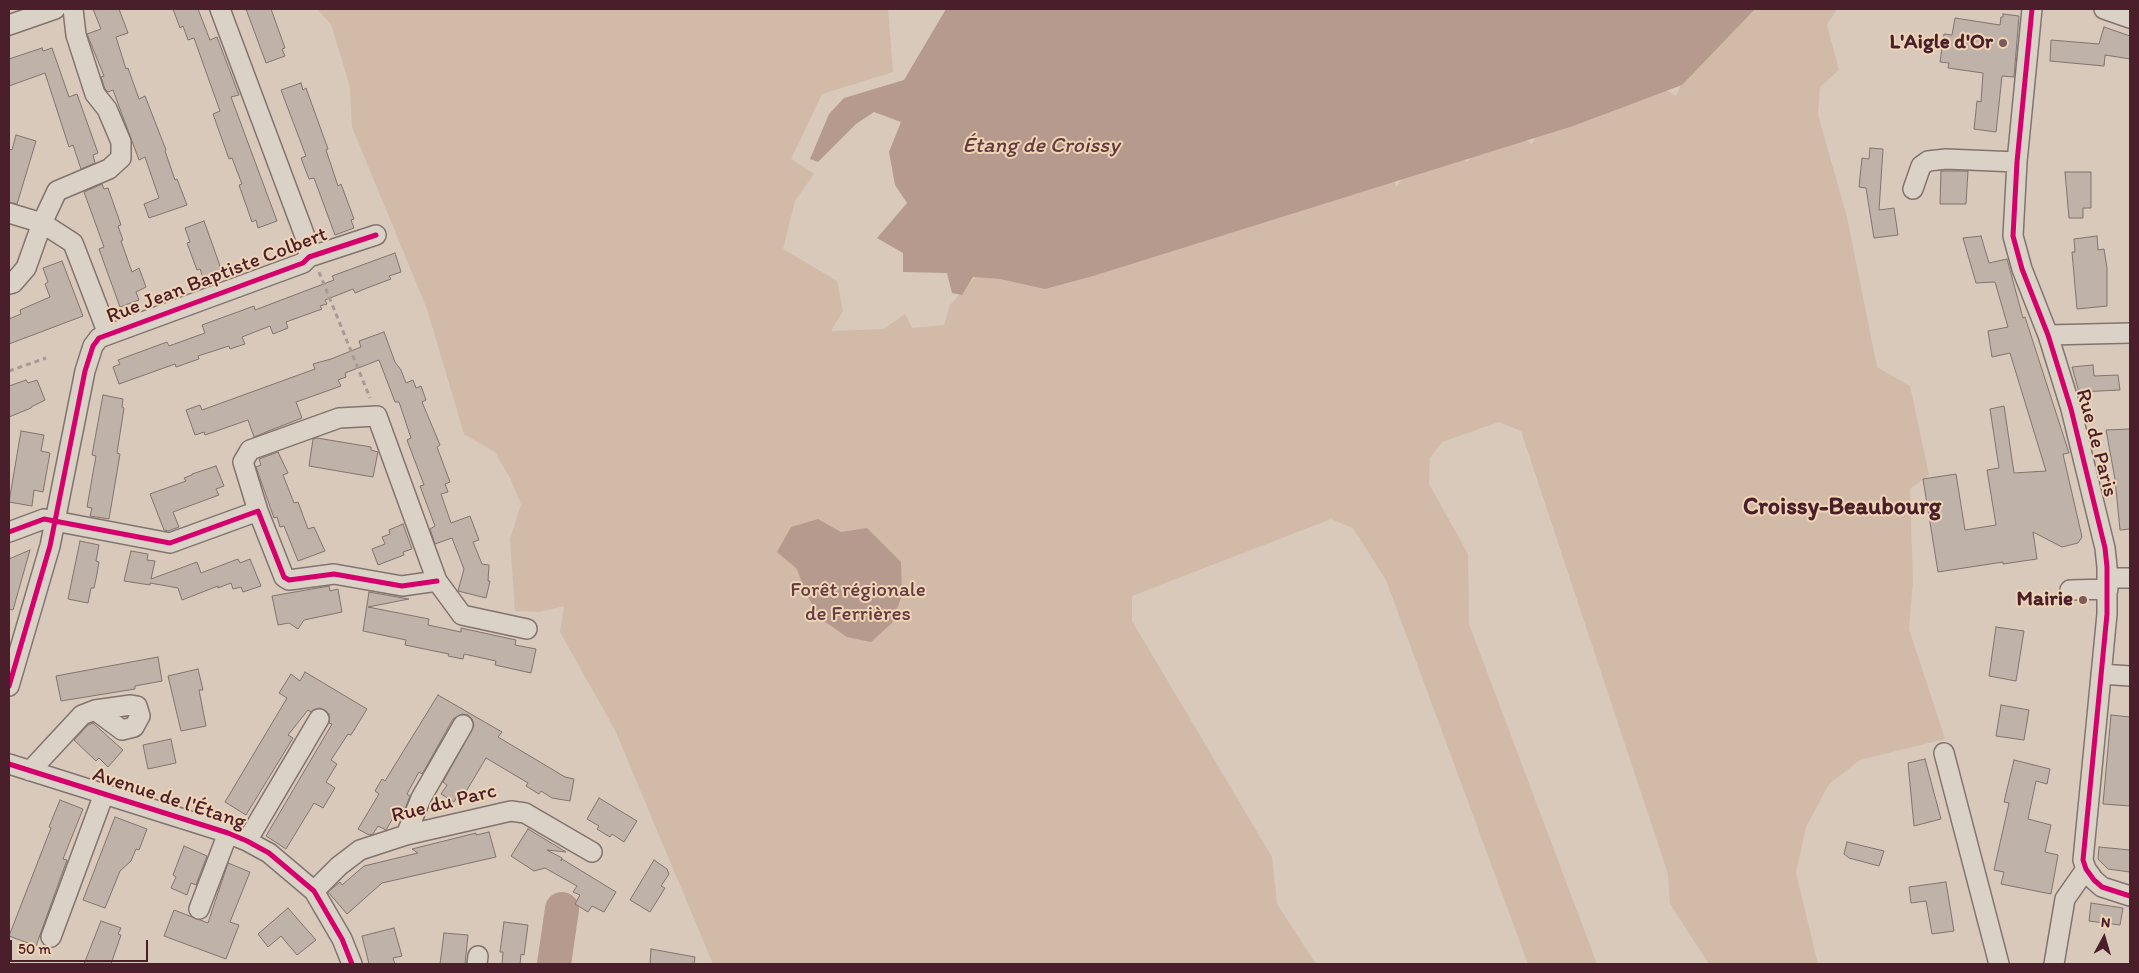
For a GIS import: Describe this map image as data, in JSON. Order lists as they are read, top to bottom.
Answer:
{
  "streets": {
    "street": [
      "Rue Jean Baptiste Colbert",
      "Rue de Paris",
      "Avenue de l'Étang",
      "Rue du Parc"
    ]
  },
  "crossings": [
    ["Avenue de l'Étang", "Rue du Parc"]
  ],
  "districts": ["Croissy-Beaubourg"],
  "water": ["Étang de Croissy"],
  "parks": ["Forêt régionale de Ferrières"],
  "places": ["L'Aigle d'Or", "Mairie"],
  "scale_bar": "50 m",
  "north": "top"
}
